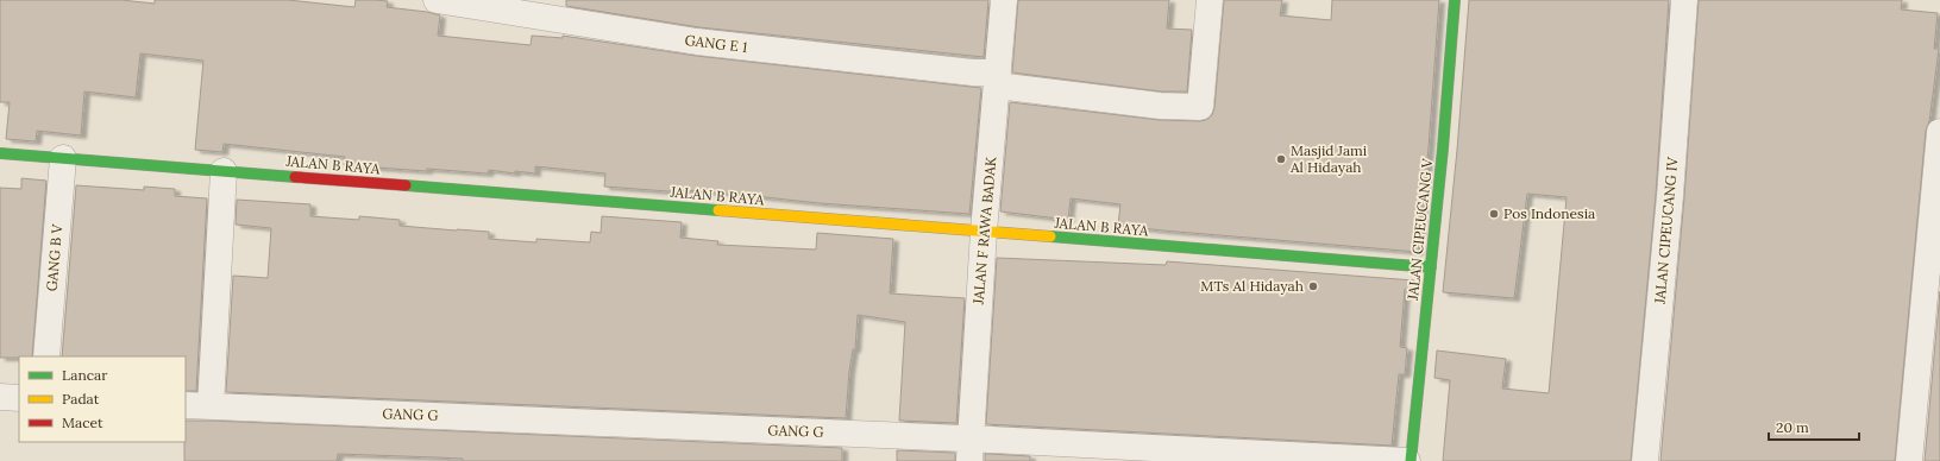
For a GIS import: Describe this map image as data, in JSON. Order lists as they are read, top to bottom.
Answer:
{
  "streets": {
    "street": [
      "GANG E 1",
      "JALAN B RAYA",
      "JALAN CIPEUCANG V",
      "JALAN F RAWA BADAK",
      "JALAN CIPEUCANG IV",
      "GANG B V",
      "GANG G"
    ]
  },
  "crossings": [
    ["GANG E 1", "JALAN F RAWA BADAK"],
    ["JALAN B RAYA", "JALAN CIPEUCANG V"],
    ["JALAN B RAYA", "JALAN F RAWA BADAK"],
    ["JALAN B RAYA", "GANG B V"],
    ["JALAN F RAWA BADAK", "GANG G"]
  ],
  "places": ["Masjid Jami Al Hidayah", "Pos Indonesia", "MTs Al Hidayah"],
  "legend": ["Lancar", "Padat", "Macet"],
  "scale_bar": "20 m"
}
